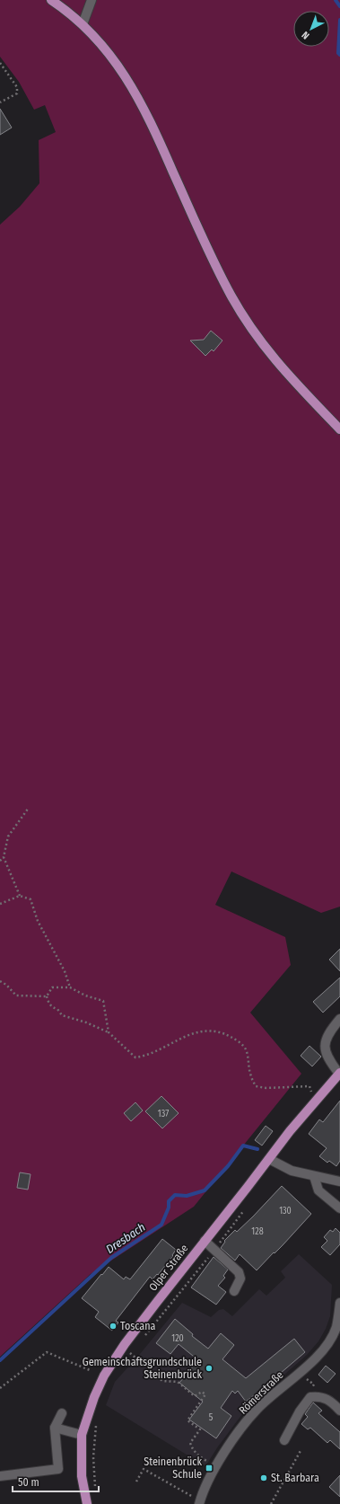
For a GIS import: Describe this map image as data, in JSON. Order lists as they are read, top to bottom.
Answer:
{
  "streets": {
    "main road": ["Olper Straße"],
    "street": ["Römerstraße"]
  },
  "water": ["Dresbach"],
  "places": {
    "other": ["Toscana", "Gemeinschaftsgrundschule Steinenbrück", "St. Barbara"],
    "transit": ["Steinenbrück Schule"]
  },
  "house_numbers": [
    "137",
    "130",
    "128",
    "120",
    "5"
  ],
  "scale_bar": "50 m",
  "north": "bottom left"
}
